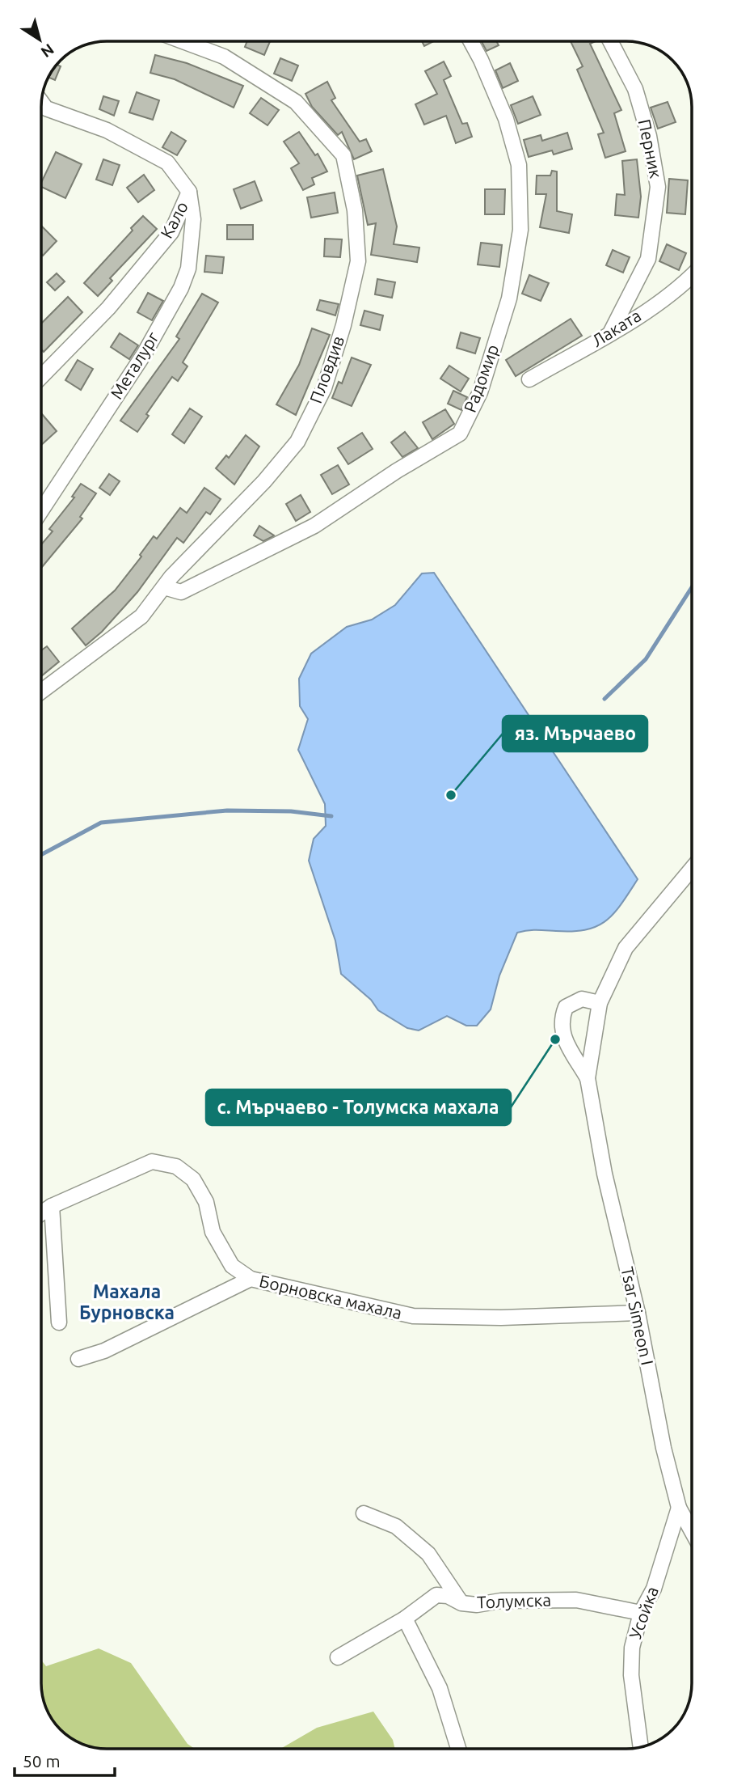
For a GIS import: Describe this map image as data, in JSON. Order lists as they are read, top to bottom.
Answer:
{
  "streets": {
    "street": [
      "Перник",
      "Кало",
      "Лаката",
      "Металург",
      "Пловдив",
      "Радомир",
      "Борновска махала",
      "Tsar Simeon I",
      "Толумска",
      "Усойка"
    ]
  },
  "crossings": [
    ["Перник", "Лаката"],
    ["Кало", "Металург"],
    ["Пловдив", "Радомир"],
    ["Борновска махала", "Tsar Simeon I"],
    ["Tsar Simeon I", "Усойка"],
    ["Толумска", "Усойка"]
  ],
  "districts": ["Махала Бурновска"],
  "places": ["яз. Мърчаево", "с. Мърчаево - Толумска махала"],
  "scale_bar": "50 m",
  "north": "bottom right"
}
